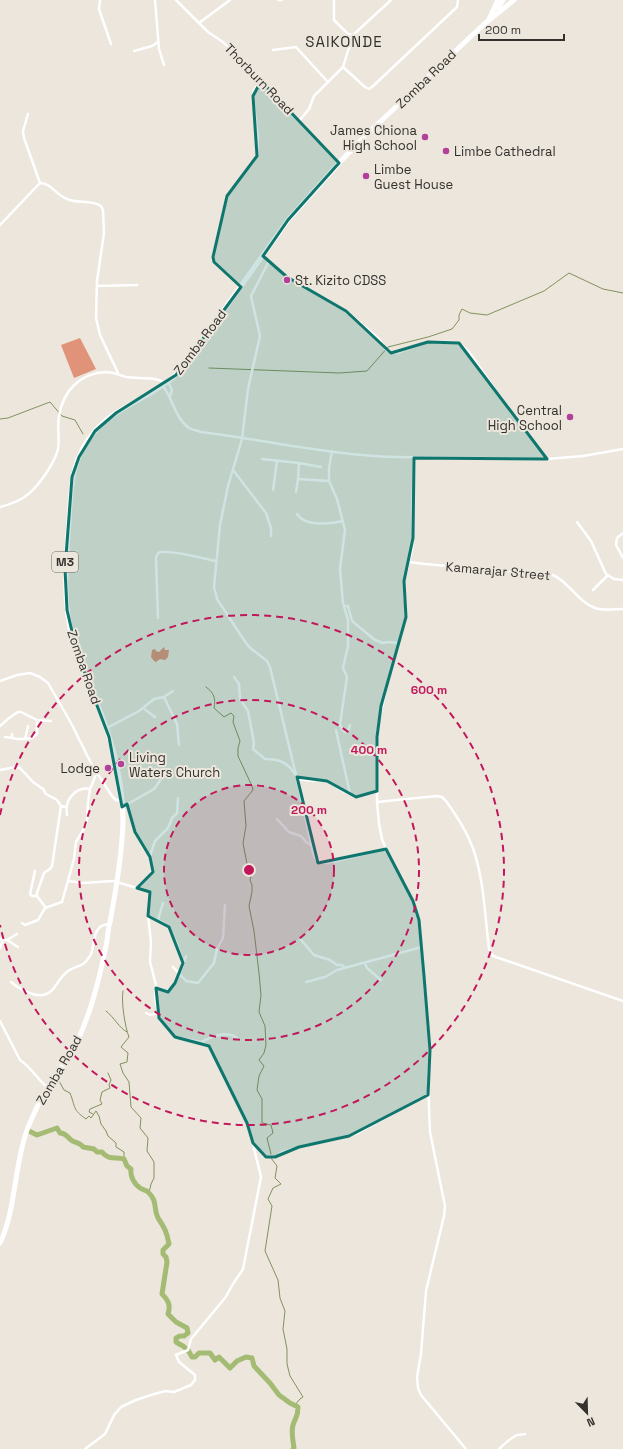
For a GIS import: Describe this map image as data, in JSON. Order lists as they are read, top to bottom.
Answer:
{
  "streets": {
    "highway": ["Zomba Road", "M3"],
    "street": ["Thorburn Road", "Kamarajar Street"]
  },
  "crossings": [
    ["Thorburn Road", "Zomba Road"]
  ],
  "districts": ["SAIKONDE"],
  "places": [
    "James Chiona High School",
    "Limbe Cathedral",
    "Limbe Guest House",
    "St. Kizito CDSS",
    "Central High School",
    "Living Waters Church",
    "Lodge"
  ],
  "scale_bar": "200 m",
  "north": "bottom right",
  "rings": ["600 m", "400 m", "200 m"]
}
